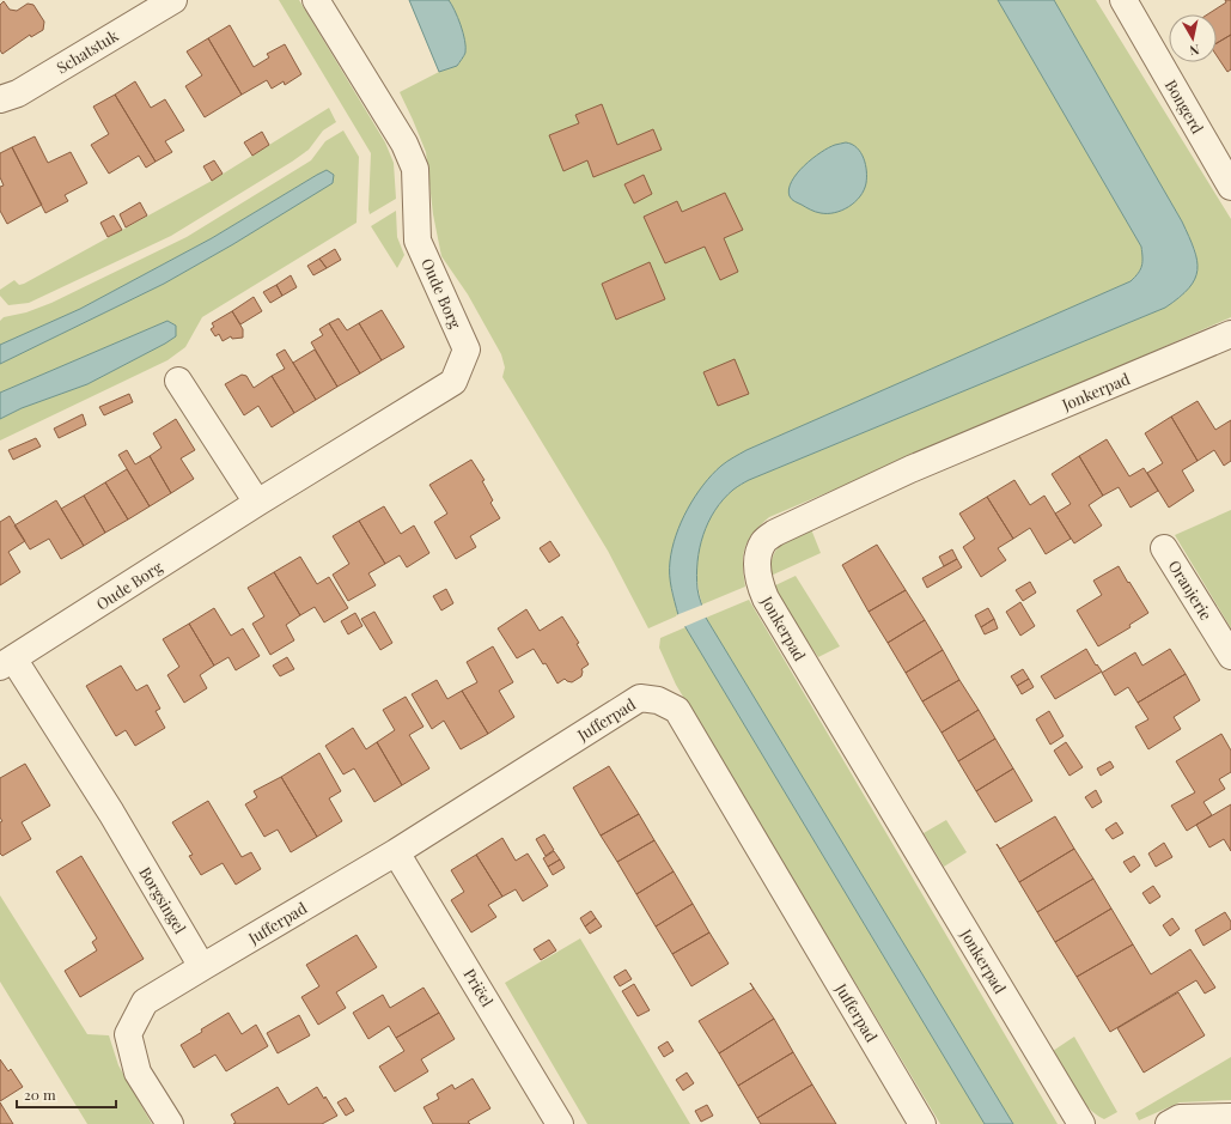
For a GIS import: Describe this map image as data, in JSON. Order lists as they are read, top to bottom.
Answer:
{
  "streets": {
    "street": [
      "Schatstuk",
      "Bongerd",
      "Oude Borg",
      "Jonkerpad",
      "Oranjerie",
      "Jufferpad",
      "Borgsingel",
      "Priëel"
    ]
  },
  "crossings": [
    ["Oude Borg", "Borgsingel"],
    ["Jufferpad", "Borgsingel"],
    ["Jufferpad", "Priëel"]
  ],
  "scale_bar": "20 m",
  "north": "bottom"
}
